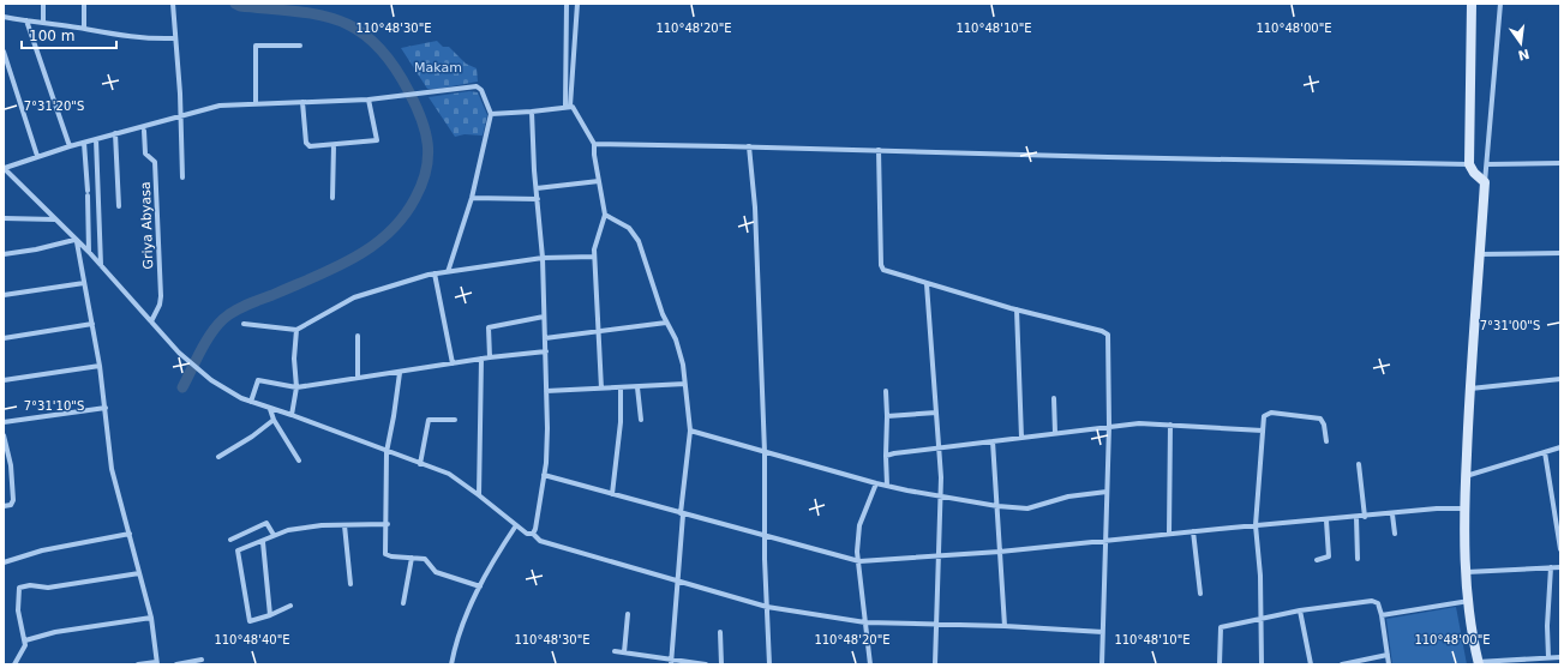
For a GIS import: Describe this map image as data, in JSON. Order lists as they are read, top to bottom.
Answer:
{
  "streets": {
    "street": ["Griya Abyasa"]
  },
  "parks": ["Makam"],
  "scale_bar": "100 m",
  "north": "bottom",
  "coordinates": [
    "110°48'30\"E",
    "110°48'20\"E",
    "110°48'10\"E",
    "110°48'00\"E",
    "7°31'20\"S",
    "7°31'00\"S",
    "7°31'10\"S",
    "110°48'40\"E"
  ]
}
